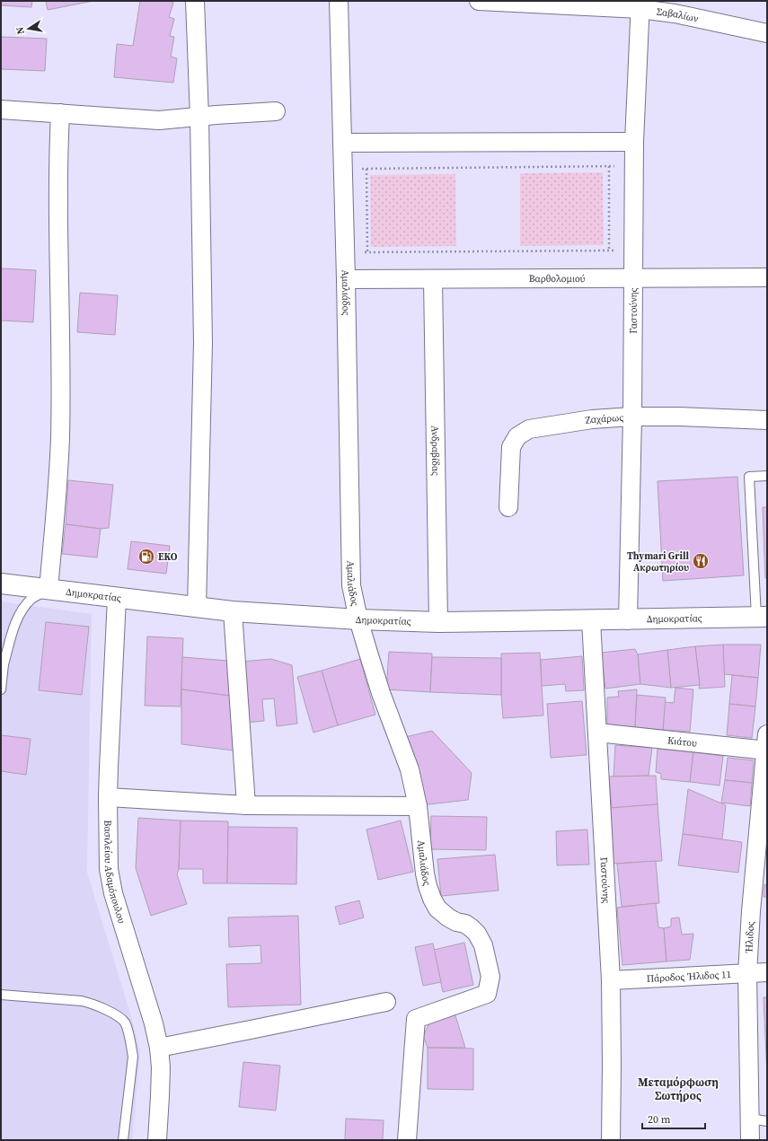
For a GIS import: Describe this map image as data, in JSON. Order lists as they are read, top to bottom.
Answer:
{
  "streets": {
    "main road": ["Δημοκρατίας"],
    "street": [
      "Σαβαλίων",
      "Βαρθολομιού",
      "Αμαλιάδος",
      "Γαστούνης",
      "Ζαχάρως",
      "Ανδραβίδας",
      "Κιάτου",
      "Βασιλείου Αδαμόπουλου",
      "Ήλιδος",
      "Πάροδος Ήλιδος 11"
    ]
  },
  "crossings": [
    ["Σαβαλίων", "Γαστούνης"],
    ["Βαρθολομιού", "Αμαλιάδος"],
    ["Βαρθολομιού", "Γαστούνης"],
    ["Βαρθολομιού", "Ανδραβίδας"],
    ["Αμαλιάδος", "Δημοκρατίας"],
    ["Γαστούνης", "Ζαχάρως"],
    ["Γαστούνης", "Δημοκρατίας"],
    ["Γαστούνης", "Κιάτου"],
    ["Γαστούνης", "Πάροδος Ήλιδος 11"],
    ["Ανδραβίδας", "Δημοκρατίας"],
    ["Δημοκρατίας", "Βασιλείου Αδαμόπουλου"],
    ["Κιάτου", "Ήλιδος"],
    ["Ήλιδος", "Πάροδος Ήλιδος 11"]
  ],
  "districts": ["Μεταμόρφωση Σωτήρος"],
  "places": {
    "fuel station": ["EKO"],
    "restaurant": ["Thymari Grill Ακρωτηρίου"]
  },
  "scale_bar": "20 m",
  "north": "left"
}
